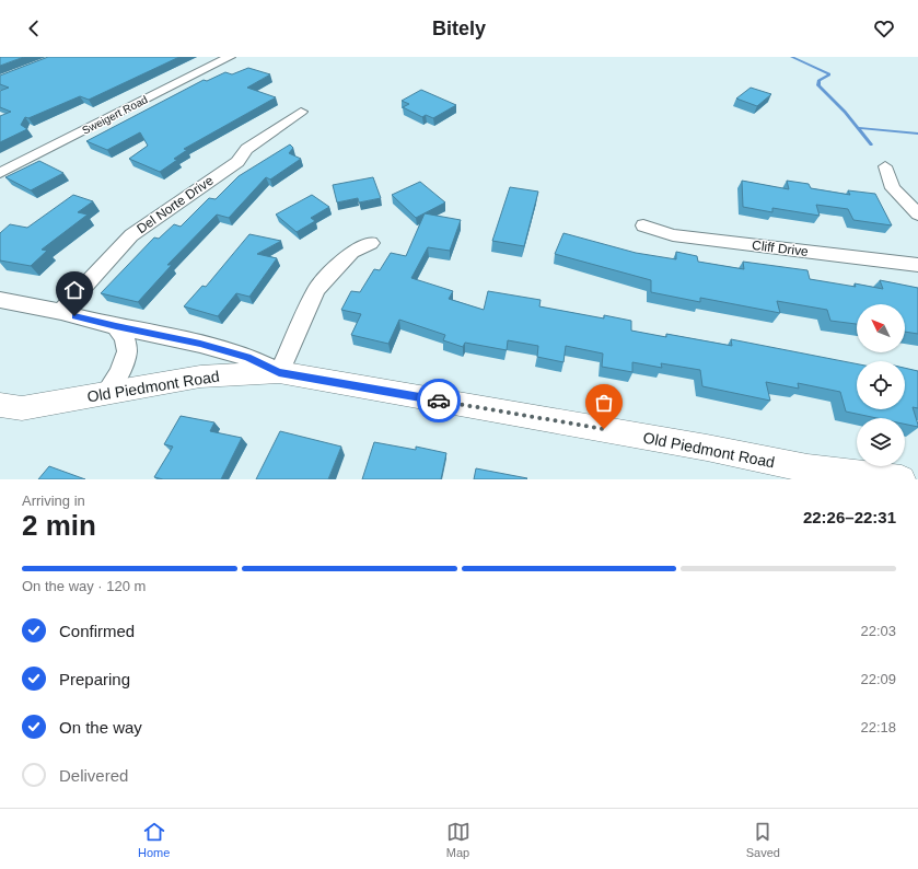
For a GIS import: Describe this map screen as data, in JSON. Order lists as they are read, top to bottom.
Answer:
{
  "streets": {
    "street": [
      "Sweigert Road",
      "Del Norte Drive",
      "Cliff Drive",
      "Old Piedmont Road"
    ]
  },
  "north": "top left",
  "page": {
    "header": "Bitely",
    "heading": ["2 min", "Arriving in", "22:26–22:31"],
    "bar": "On the way · 120 m",
    "list": [
      ["Confirmed", "22:03"],
      ["Preparing", "22:09"],
      ["On the way", "22:18"],
      "Delivered"
    ],
    "tabs": ["Home", "Map", "Saved"]
  }
}
